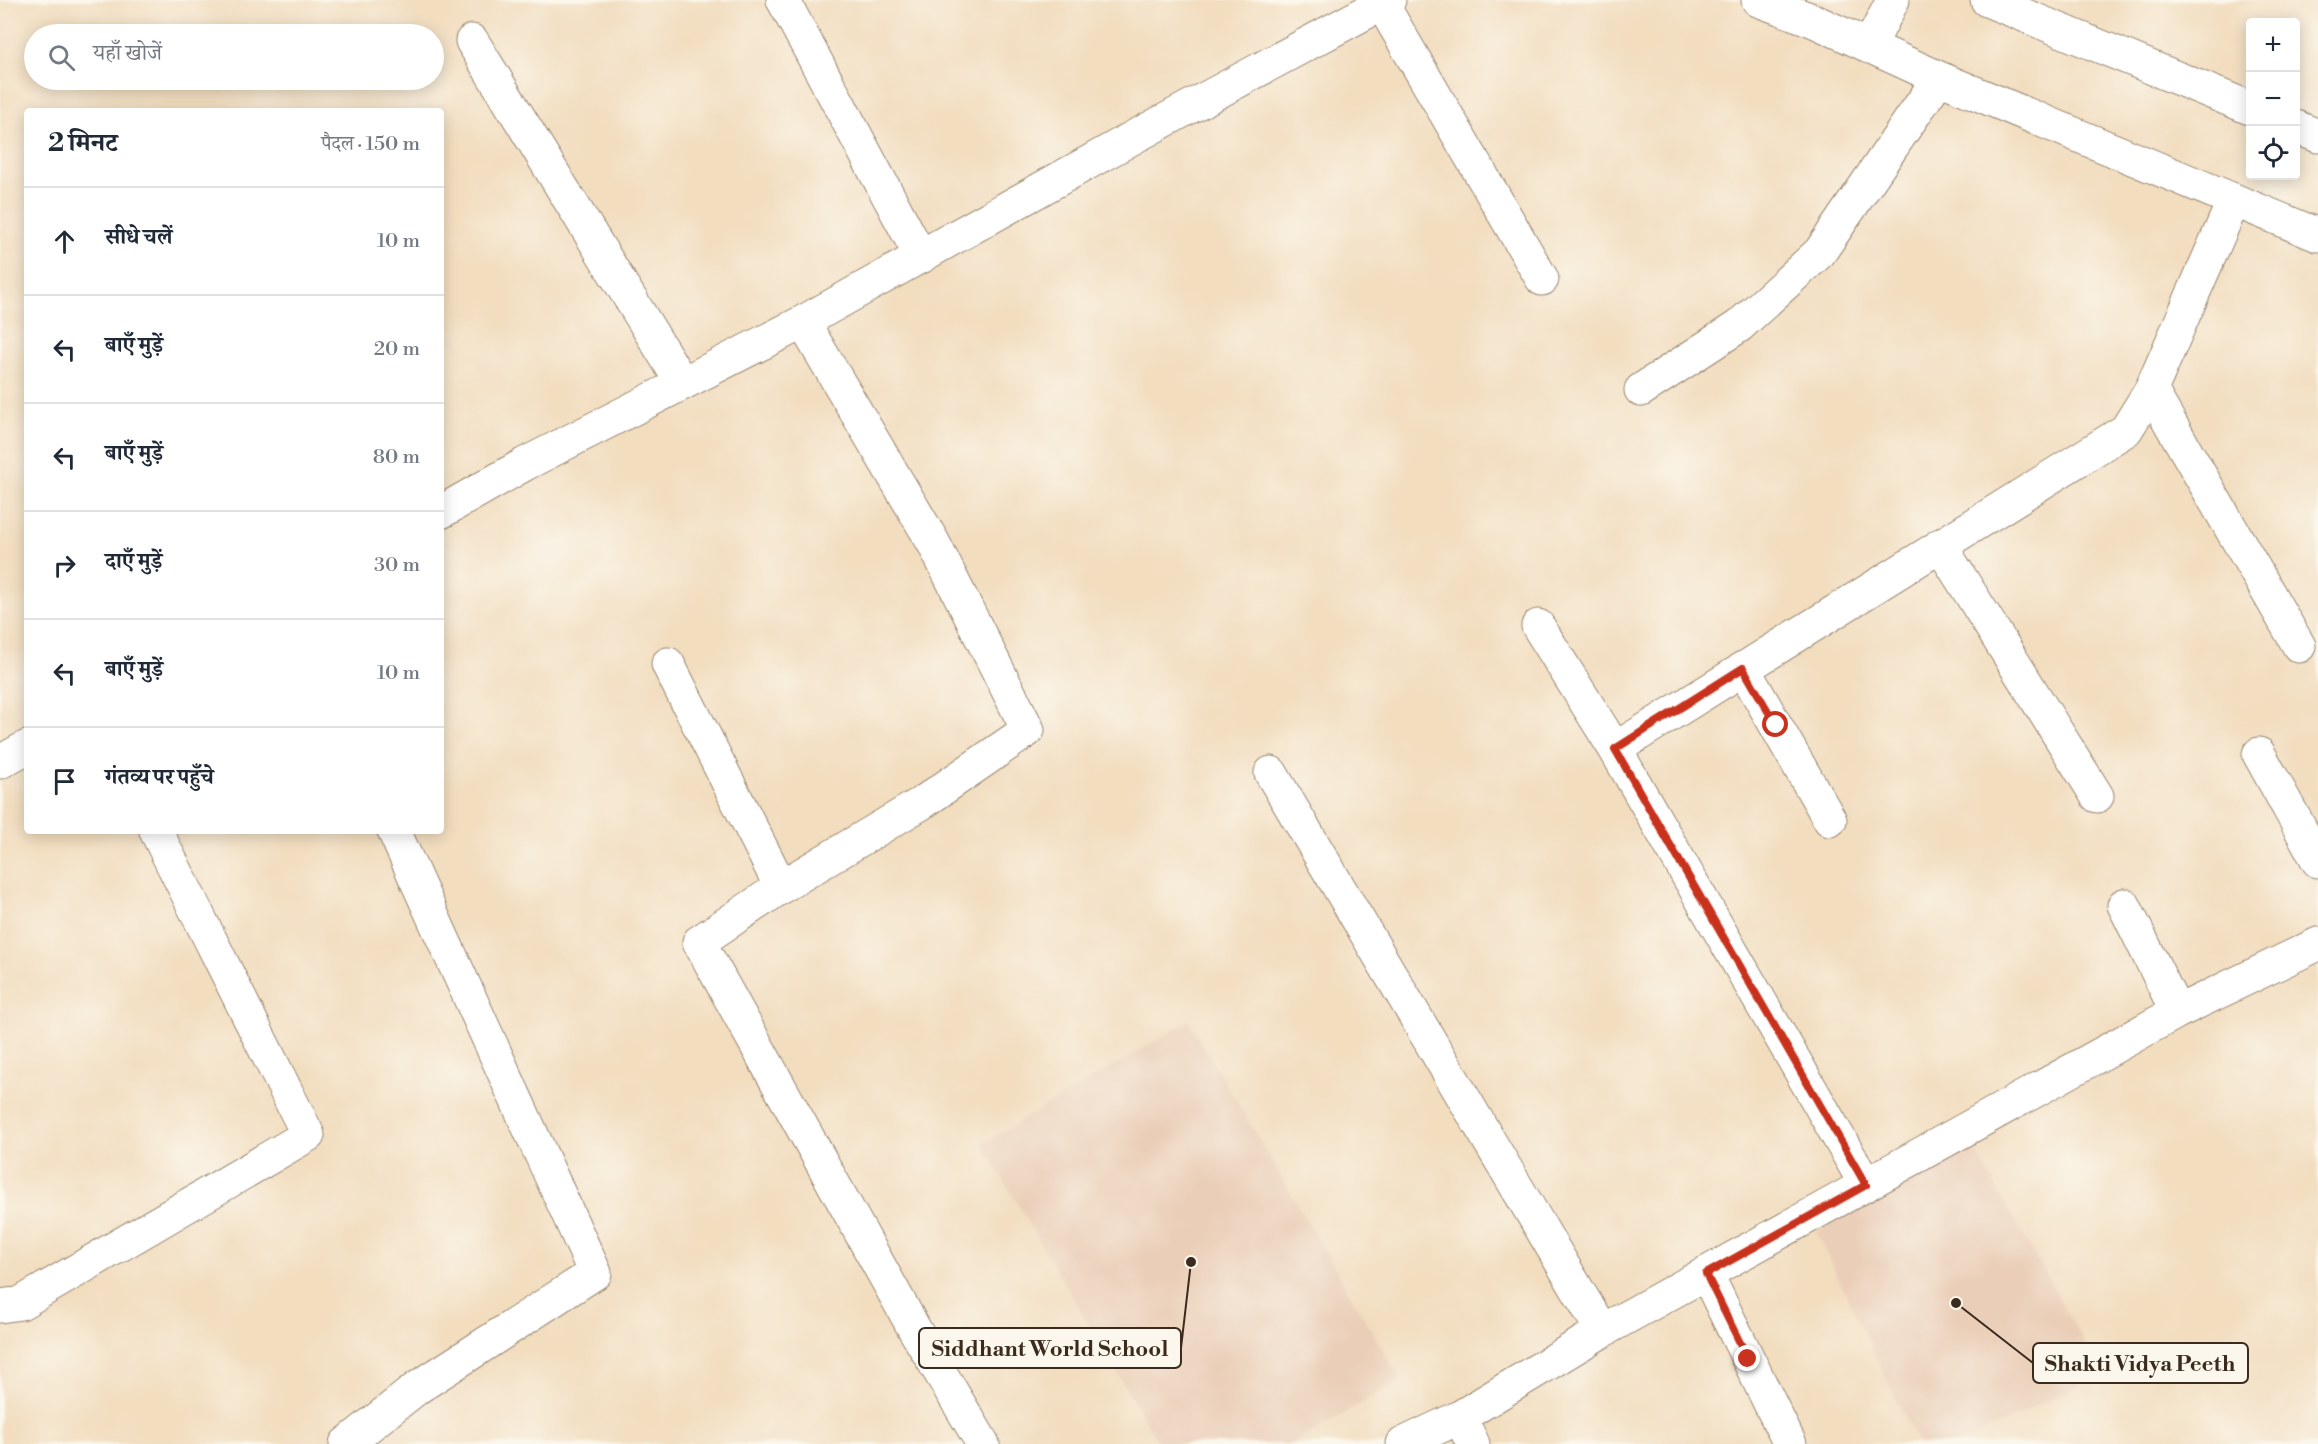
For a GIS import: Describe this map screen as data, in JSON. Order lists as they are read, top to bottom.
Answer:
{
  "places": ["Siddhant World School", "Shakti Vidya Peeth"],
  "page": {
    "map_buttons": ["+", "−"],
    "search": "यहाँ खोजें",
    "heading": ["2 मिनट", "पैदल · 150 m"],
    "list": [
      ["सीधे चलें", "10 m"],
      ["बाएँ मुड़ें", "20 m"],
      ["बाएँ मुड़ें", "80 m"],
      ["दाएँ मुड़ें", "30 m"],
      ["बाएँ मुड़ें", "10 m"],
      "गंतव्य पर पहुँचे"
    ]
  }
}
